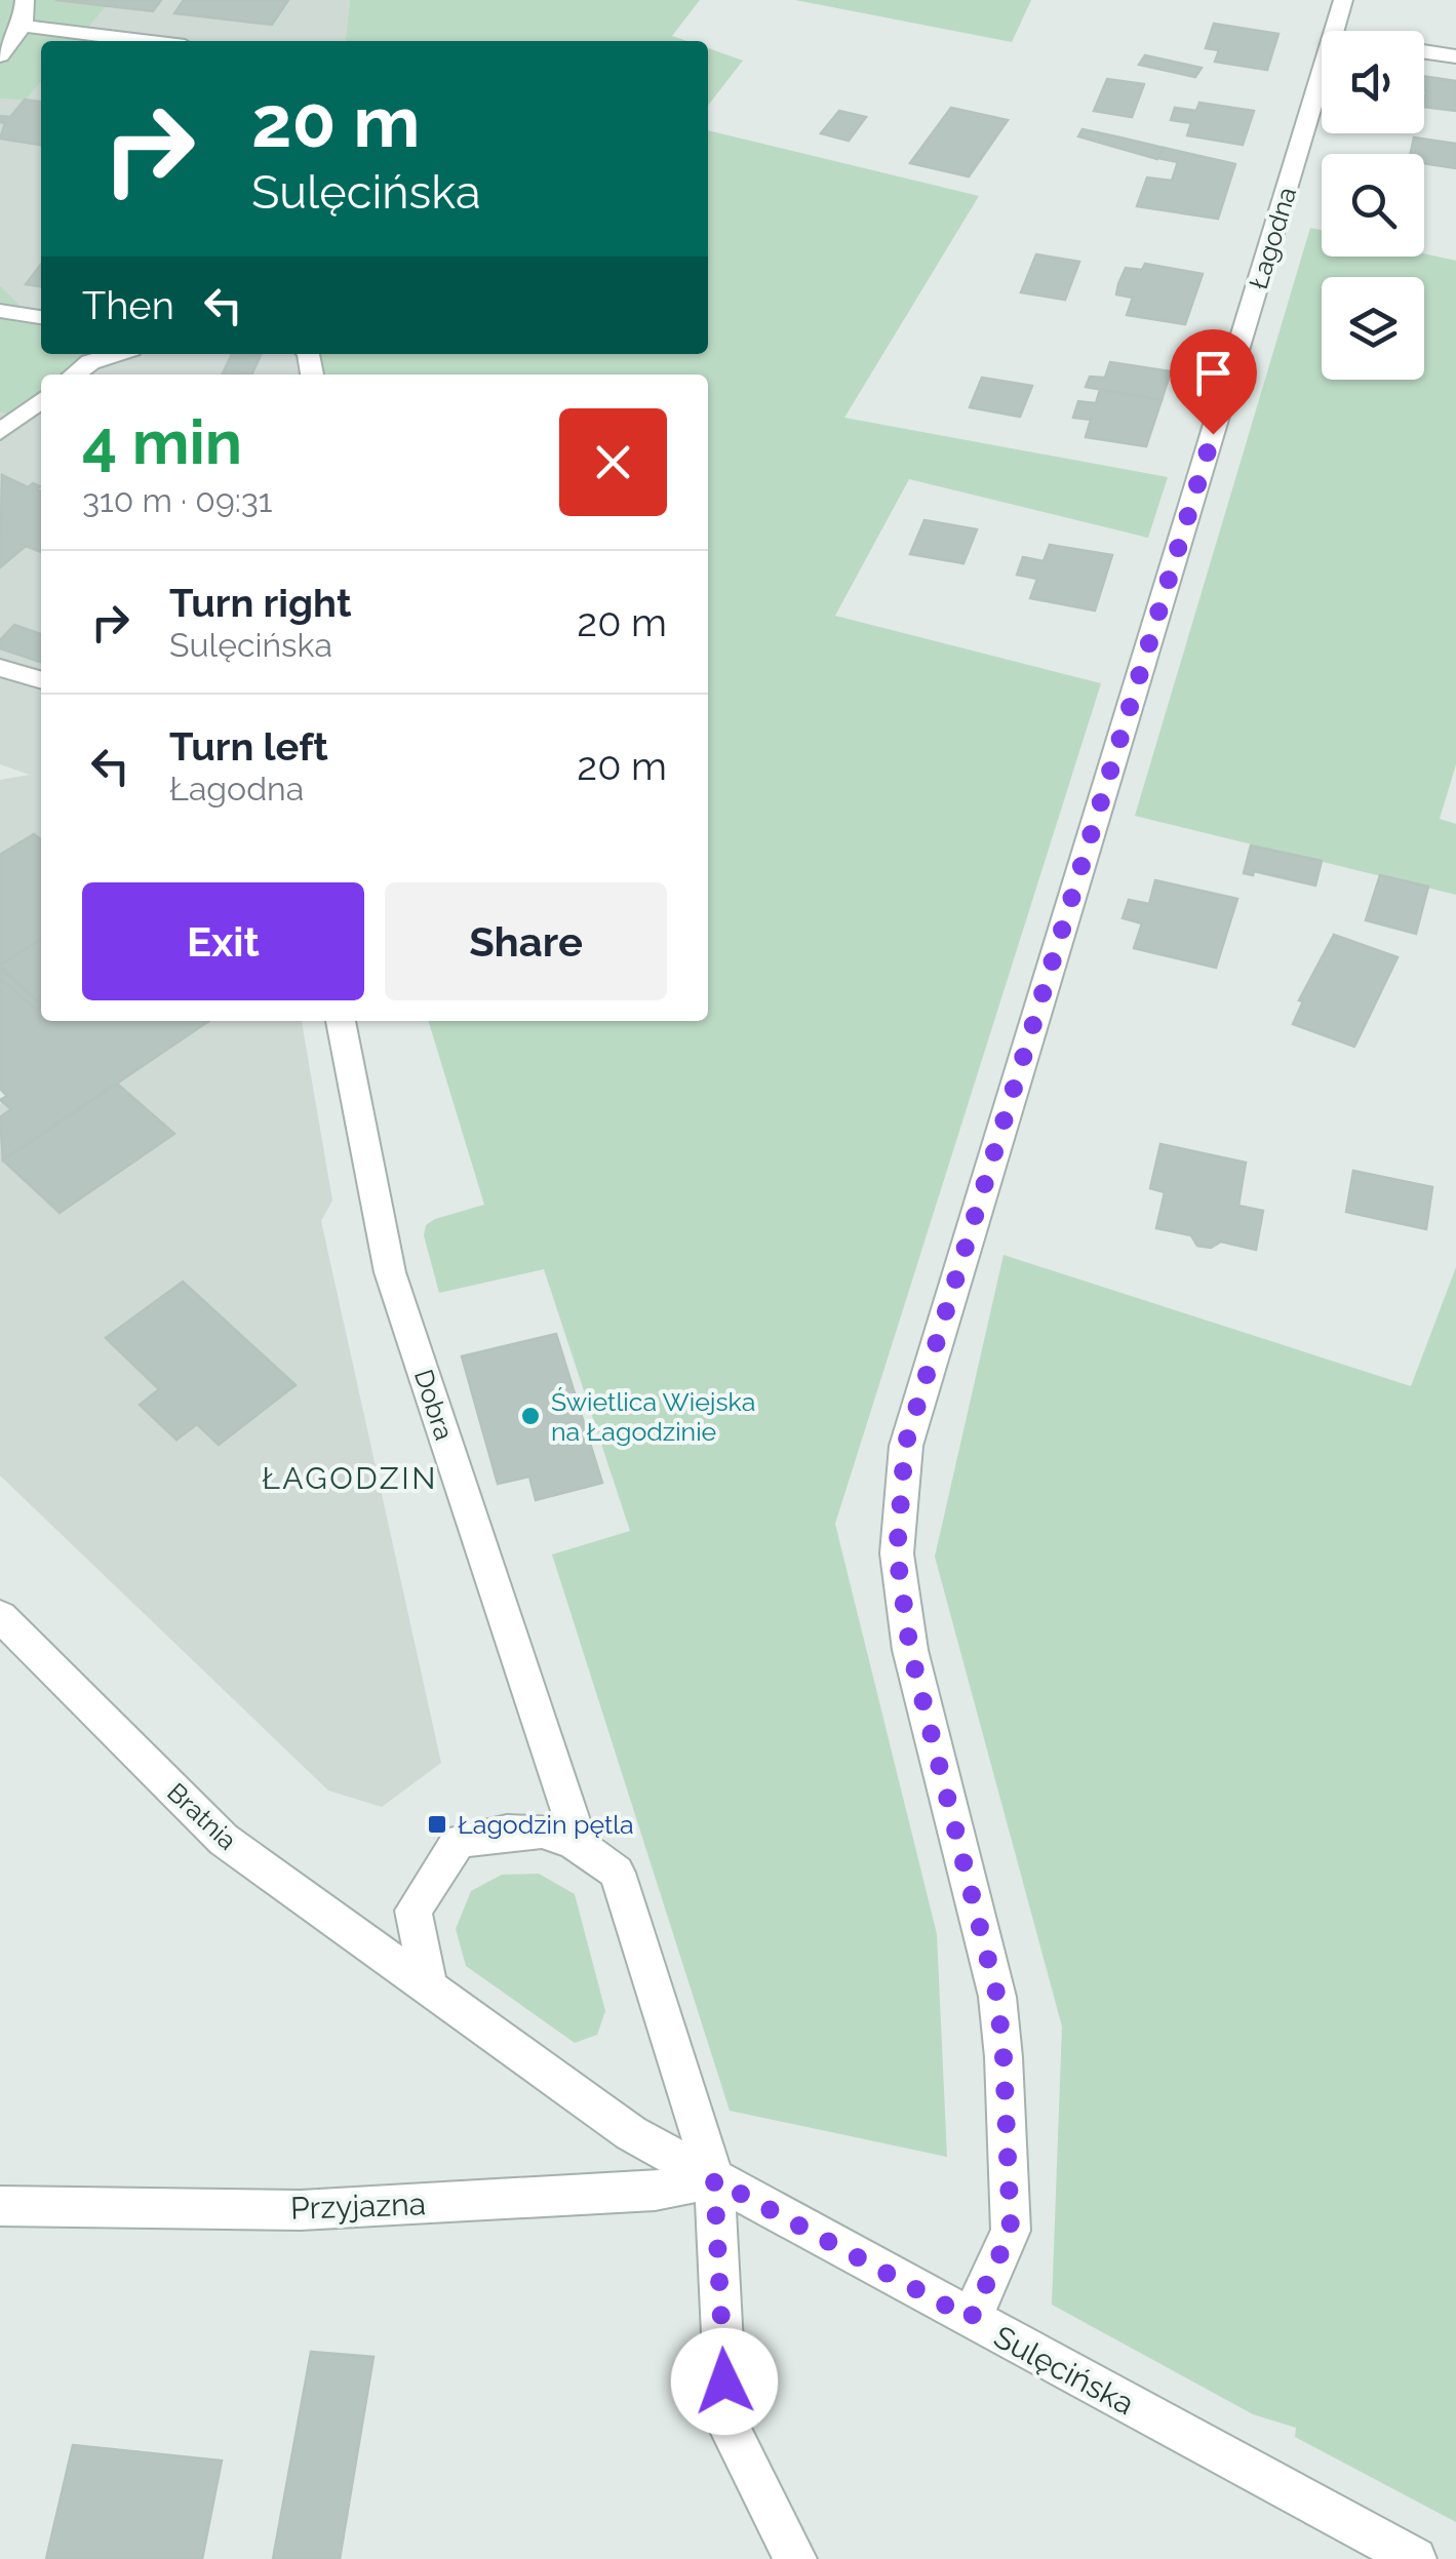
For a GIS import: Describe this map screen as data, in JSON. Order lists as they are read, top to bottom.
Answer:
{
  "streets": {
    "street": [
      "Łagodna",
      "Dobra",
      "Bratnia",
      "Przyjazna",
      "Sulęcińska"
    ]
  },
  "crossings": [
    ["Łagodna", "Sulęcińska"],
    ["Bratnia", "Przyjazna"],
    ["Bratnia", "Sulęcińska"],
    ["Przyjazna", "Sulęcińska"]
  ],
  "districts": ["ŁAGODZIN"],
  "places": {
    "other": ["Świetlica Wiejska na Łagodzinie"],
    "transit": ["Łagodzin pętla"]
  },
  "page": {
    "turn": ["20 m", "Sulęcińska"],
    "then": "Then",
    "heading": ["4 min", "310 m · 09:31"],
    "list": [
      {
        "name": "Turn right",
        "note": "Sulęcińska",
        "value": "20 m"
      },
      {
        "name": "Turn left",
        "note": "Łagodna",
        "value": "20 m"
      }
    ],
    "buttons": ["Exit", "Share"]
  }
}
